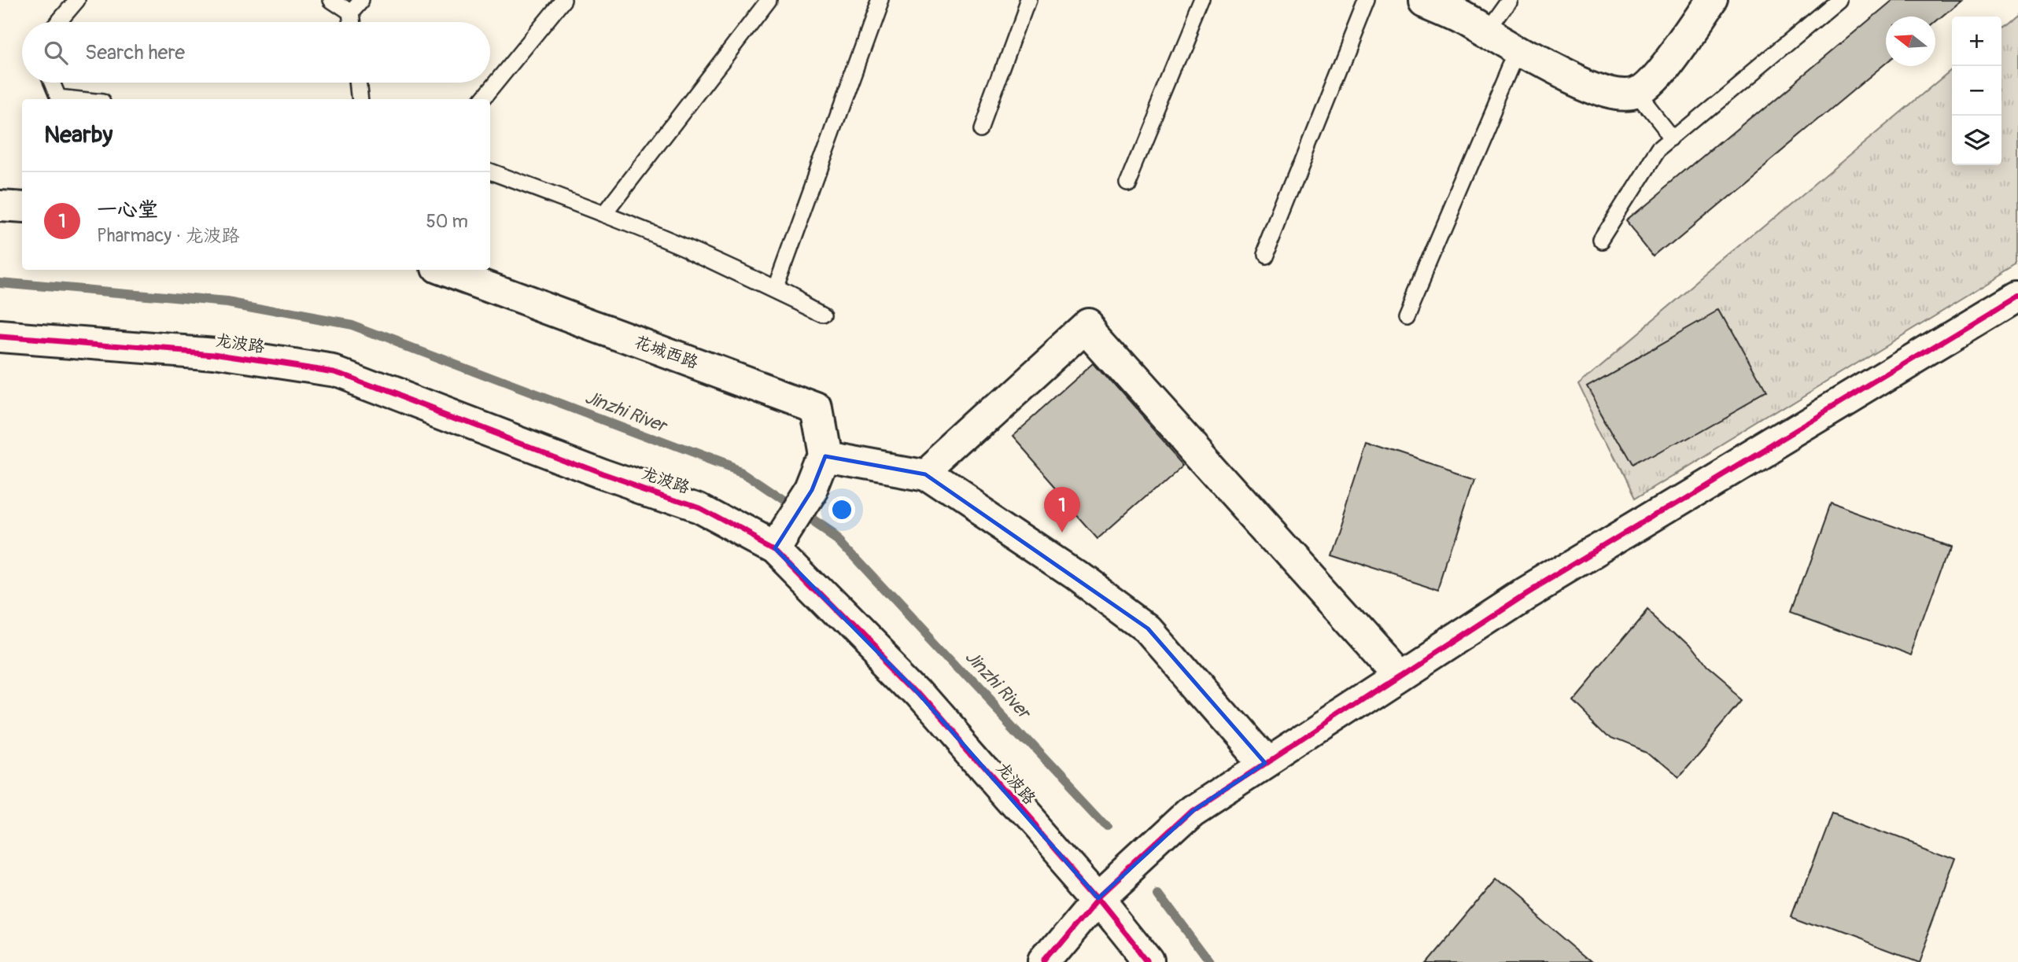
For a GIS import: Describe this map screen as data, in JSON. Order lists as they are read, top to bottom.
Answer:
{
  "streets": {
    "street": ["龙波路", "花城西路"]
  },
  "water": ["Jinzhi River"],
  "north": "left",
  "page": {
    "map_buttons": ["+", "−"],
    "search": "Search here",
    "heading": "Nearby",
    "list": [
      {
        "mark": "1",
        "name": "一心堂",
        "note": "Pharmacy · 龙波路",
        "value": "50 m"
      }
    ],
    "pins": "1"
  }
}
